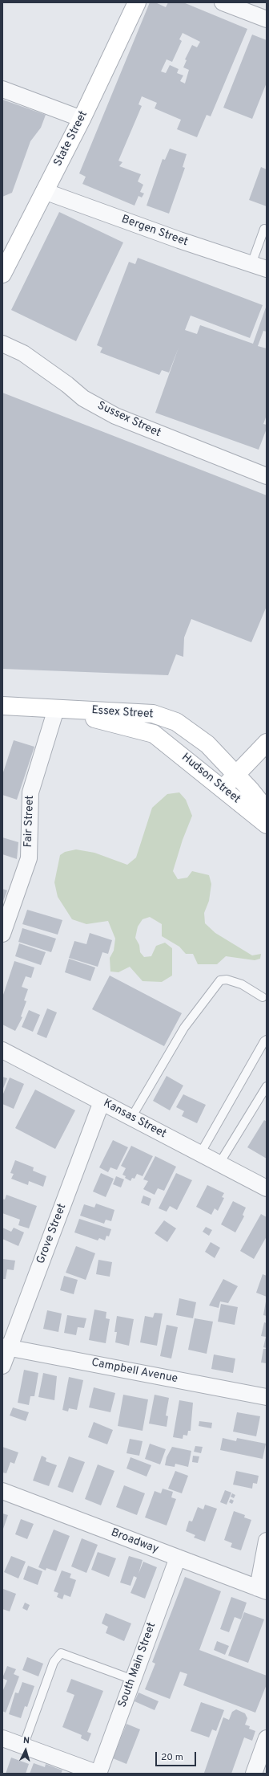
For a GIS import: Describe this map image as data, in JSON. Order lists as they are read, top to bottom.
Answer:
{
  "streets": {
    "main road": ["State Street", "Essex Street", "Hudson Street"],
    "street": [
      "Bergen Street",
      "Sussex Street",
      "Fair Street",
      "Kansas Street",
      "Grove Street",
      "Campbell Avenue",
      "Broadway",
      "South Main Street"
    ]
  },
  "crossings": [
    ["State Street", "Bergen Street"],
    ["Essex Street", "Hudson Street"],
    ["Essex Street", "Fair Street"],
    ["Kansas Street", "Grove Street"],
    ["Grove Street", "Campbell Avenue"],
    ["Broadway", "South Main Street"]
  ],
  "scale_bar": "20 m",
  "north": "top"
}
